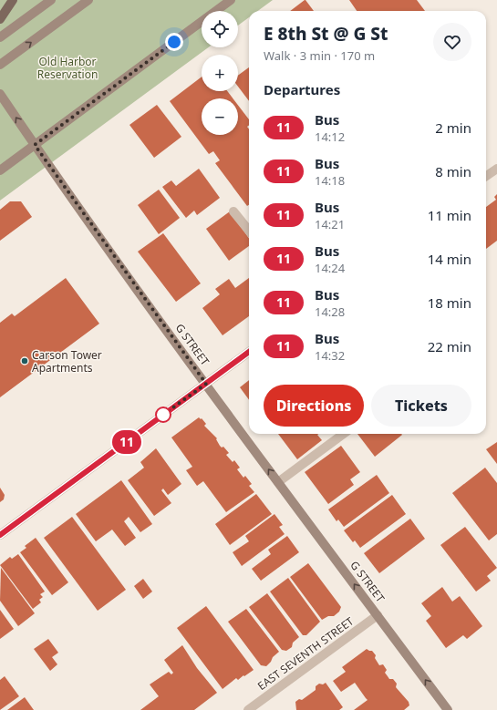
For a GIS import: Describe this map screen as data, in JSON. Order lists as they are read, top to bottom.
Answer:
{
  "streets": {
    "street": ["G STREET", "EAST SEVENTH STREET"]
  },
  "crossings": [
    ["G STREET", "EAST SEVENTH STREET"]
  ],
  "one_way": ["G STREET"],
  "parks": ["Old Harbor Reservation"],
  "places": ["Carson Tower Apartments"],
  "lines": ["bus line 11"],
  "page": {
    "on_map": "11",
    "map_buttons": ["+", "−"],
    "heading": [
      ["E 8th St @ G St", "Walk · 3 min · 170 m"],
      "Departures"
    ],
    "list": [
      {
        "mark": "11",
        "name": "Bus",
        "note": "14:12",
        "value": "2 min"
      },
      {
        "mark": "11",
        "name": "Bus",
        "note": "14:18",
        "value": "8 min"
      },
      {
        "mark": "11",
        "name": "Bus",
        "note": "14:21",
        "value": "11 min"
      },
      {
        "mark": "11",
        "name": "Bus",
        "note": "14:24",
        "value": "14 min"
      },
      {
        "mark": "11",
        "name": "Bus",
        "note": "14:28",
        "value": "18 min"
      },
      {
        "mark": "11",
        "name": "Bus",
        "note": "14:32",
        "value": "22 min"
      }
    ],
    "buttons": ["Directions", "Tickets"]
  }
}
